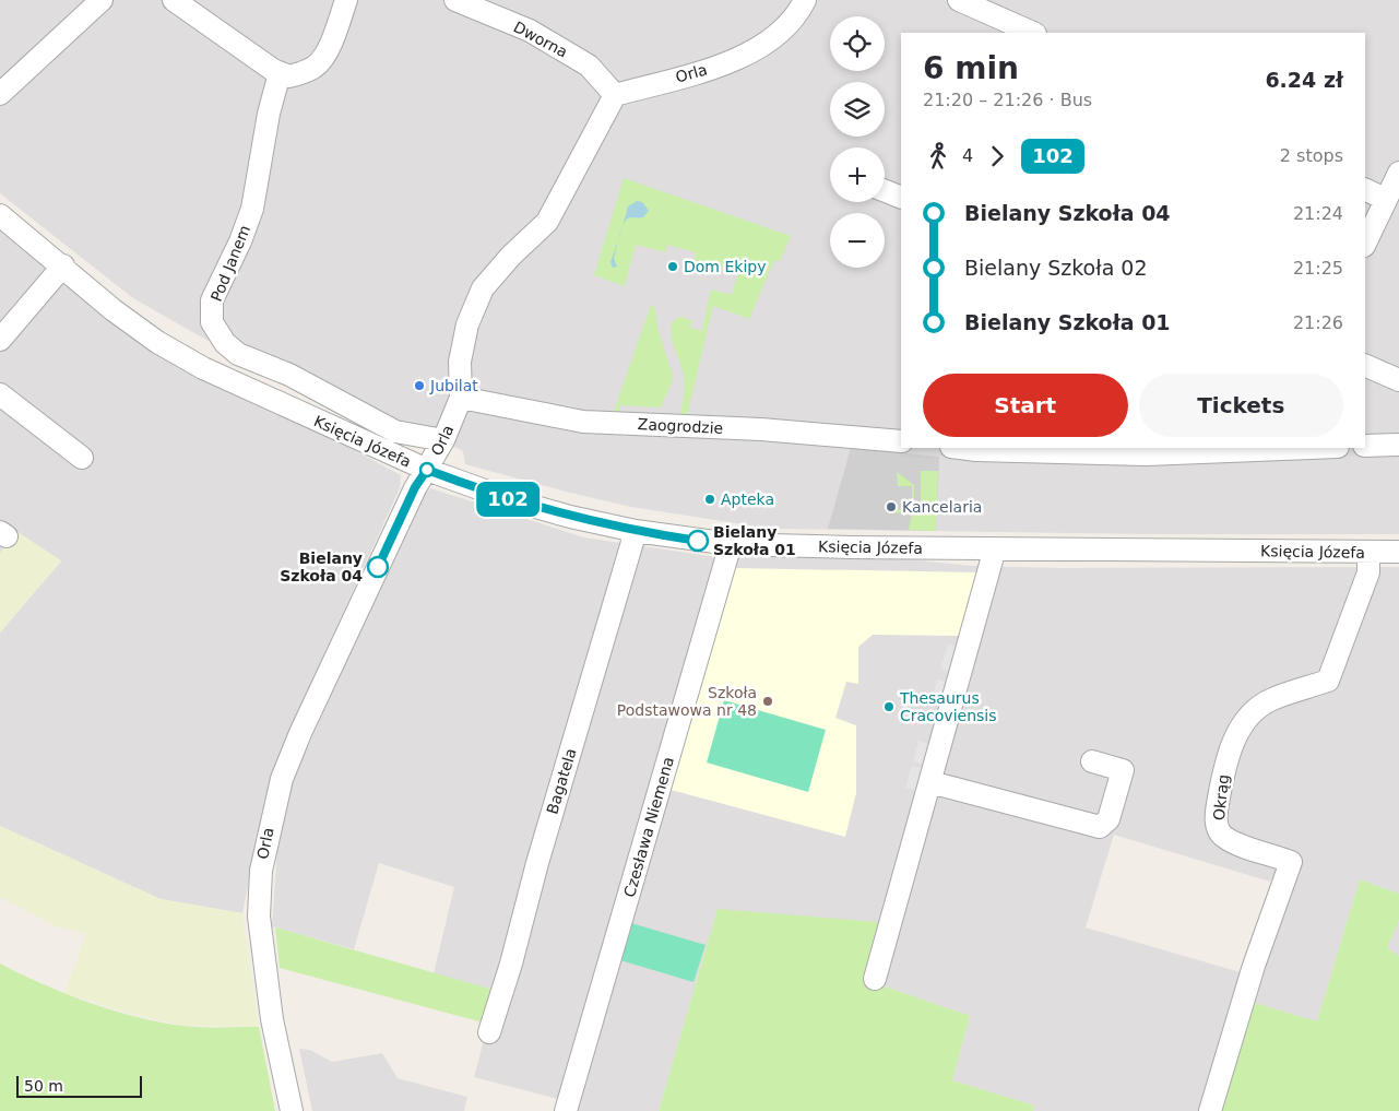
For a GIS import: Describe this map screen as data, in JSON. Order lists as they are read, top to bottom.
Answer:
{
  "streets": {
    "street": [
      "Dworna",
      "Orla",
      "Pod Janem",
      "Zaogrodzie",
      "Księcia Józefa",
      "Bagatela",
      "Okrąg",
      "Czesława Niemena"
    ]
  },
  "crossings": [
    ["Dworna", "Orla"],
    ["Orla", "Pod Janem"],
    ["Orla", "Zaogrodzie"],
    ["Orla", "Księcia Józefa"],
    ["Księcia Józefa", "Bagatela"],
    ["Księcia Józefa", "Okrąg"],
    ["Księcia Józefa", "Czesława Niemena"]
  ],
  "places": [
    "Dom Ekipy",
    "Jubilat",
    "Apteka",
    "Kancelaria",
    "Bielany Szkoła 01",
    "Bielany Szkoła 04",
    "Szkoła Podstawowa nr 48",
    "Thesaurus Cracoviensis"
  ],
  "lines": ["bus line 102"],
  "scale_bar": "50 m",
  "page": {
    "on_map": "102",
    "map_buttons": ["+", "−"],
    "heading": ["6 min", "21:20 – 21:26 · Bus", "6.24 zł"],
    "legs": ["4", "102", "2 stops"],
    "list": [
      {
        "name": "Bielany Szkoła 04",
        "value": "21:24"
      },
      {
        "name": "Bielany Szkoła 02",
        "value": "21:25"
      },
      {
        "name": "Bielany Szkoła 01",
        "value": "21:26"
      }
    ],
    "buttons": ["Start", "Tickets"],
    "scale": "50 m"
  }
}
